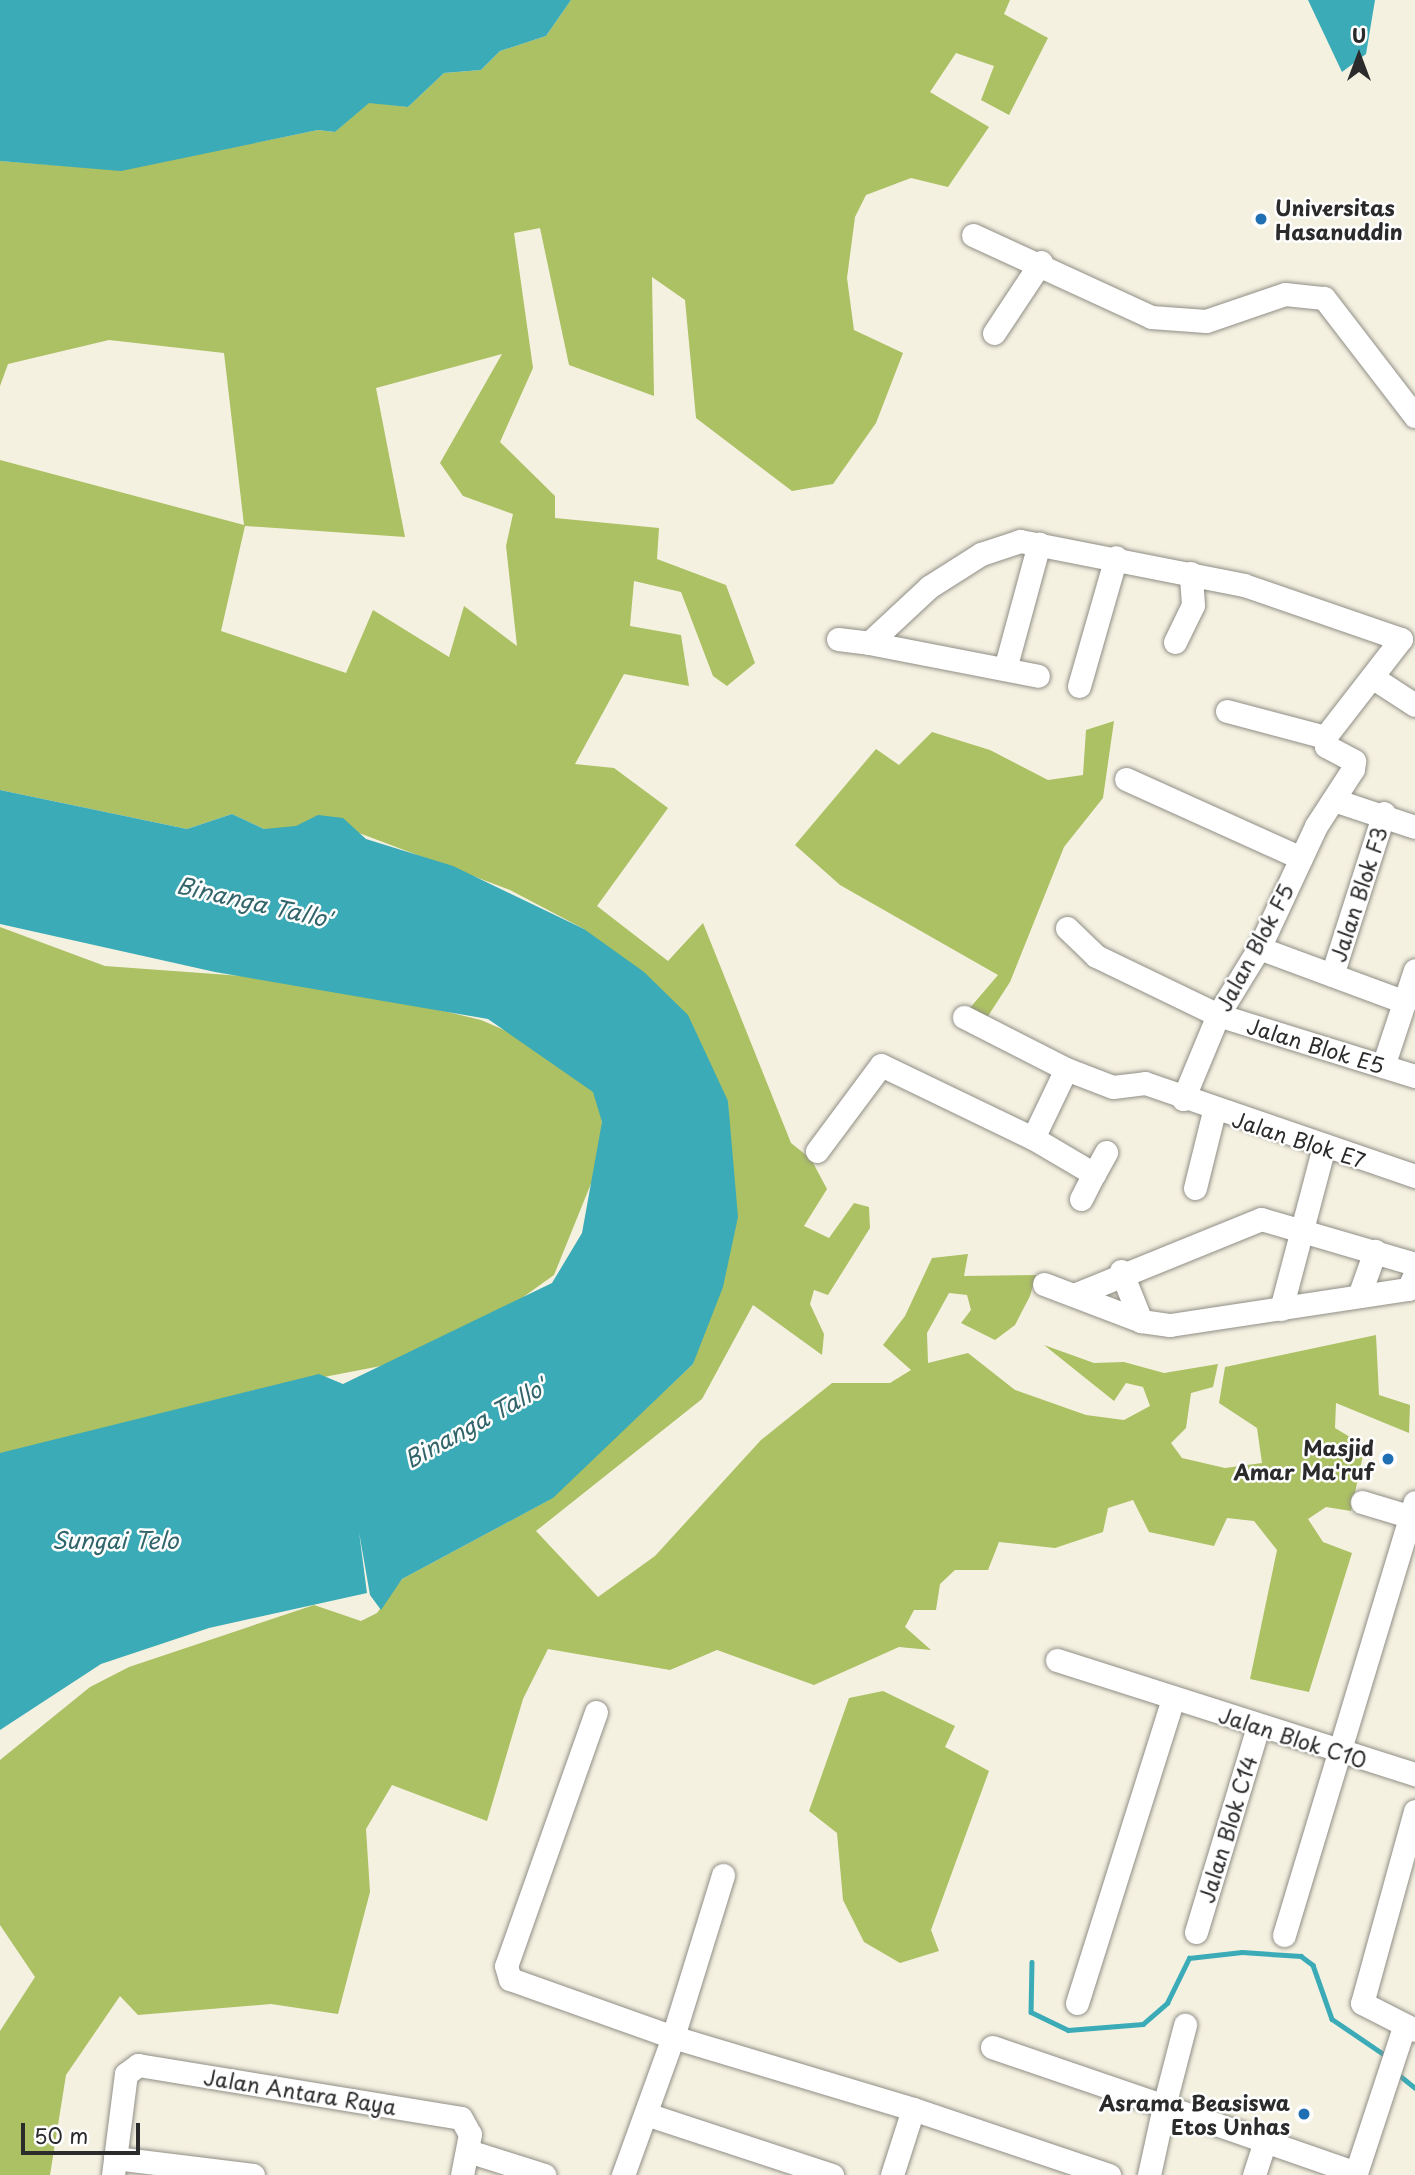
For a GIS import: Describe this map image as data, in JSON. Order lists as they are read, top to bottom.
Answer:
{
  "streets": {
    "street": [
      "Jalan Blok F3",
      "Jalan Blok F5",
      "Jalan Blok E5",
      "Jalan Blok E7",
      "Jalan Blok C10",
      "Jalan Blok C14",
      "Jalan Antara Raya"
    ]
  },
  "crossings": [
    ["Jalan Blok F5", "Jalan Blok E5"],
    ["Jalan Blok F5", "Jalan Blok E7"],
    ["Jalan Blok C10", "Jalan Blok C14"]
  ],
  "water": ["Binanga Tallo'", "Sungai Telo"],
  "places": ["Universitas Hasanuddin", "Masjid Amar Ma'ruf", "Asrama Beasiswa Etos Unhas"],
  "scale_bar": "50 m",
  "north": "top"
}
